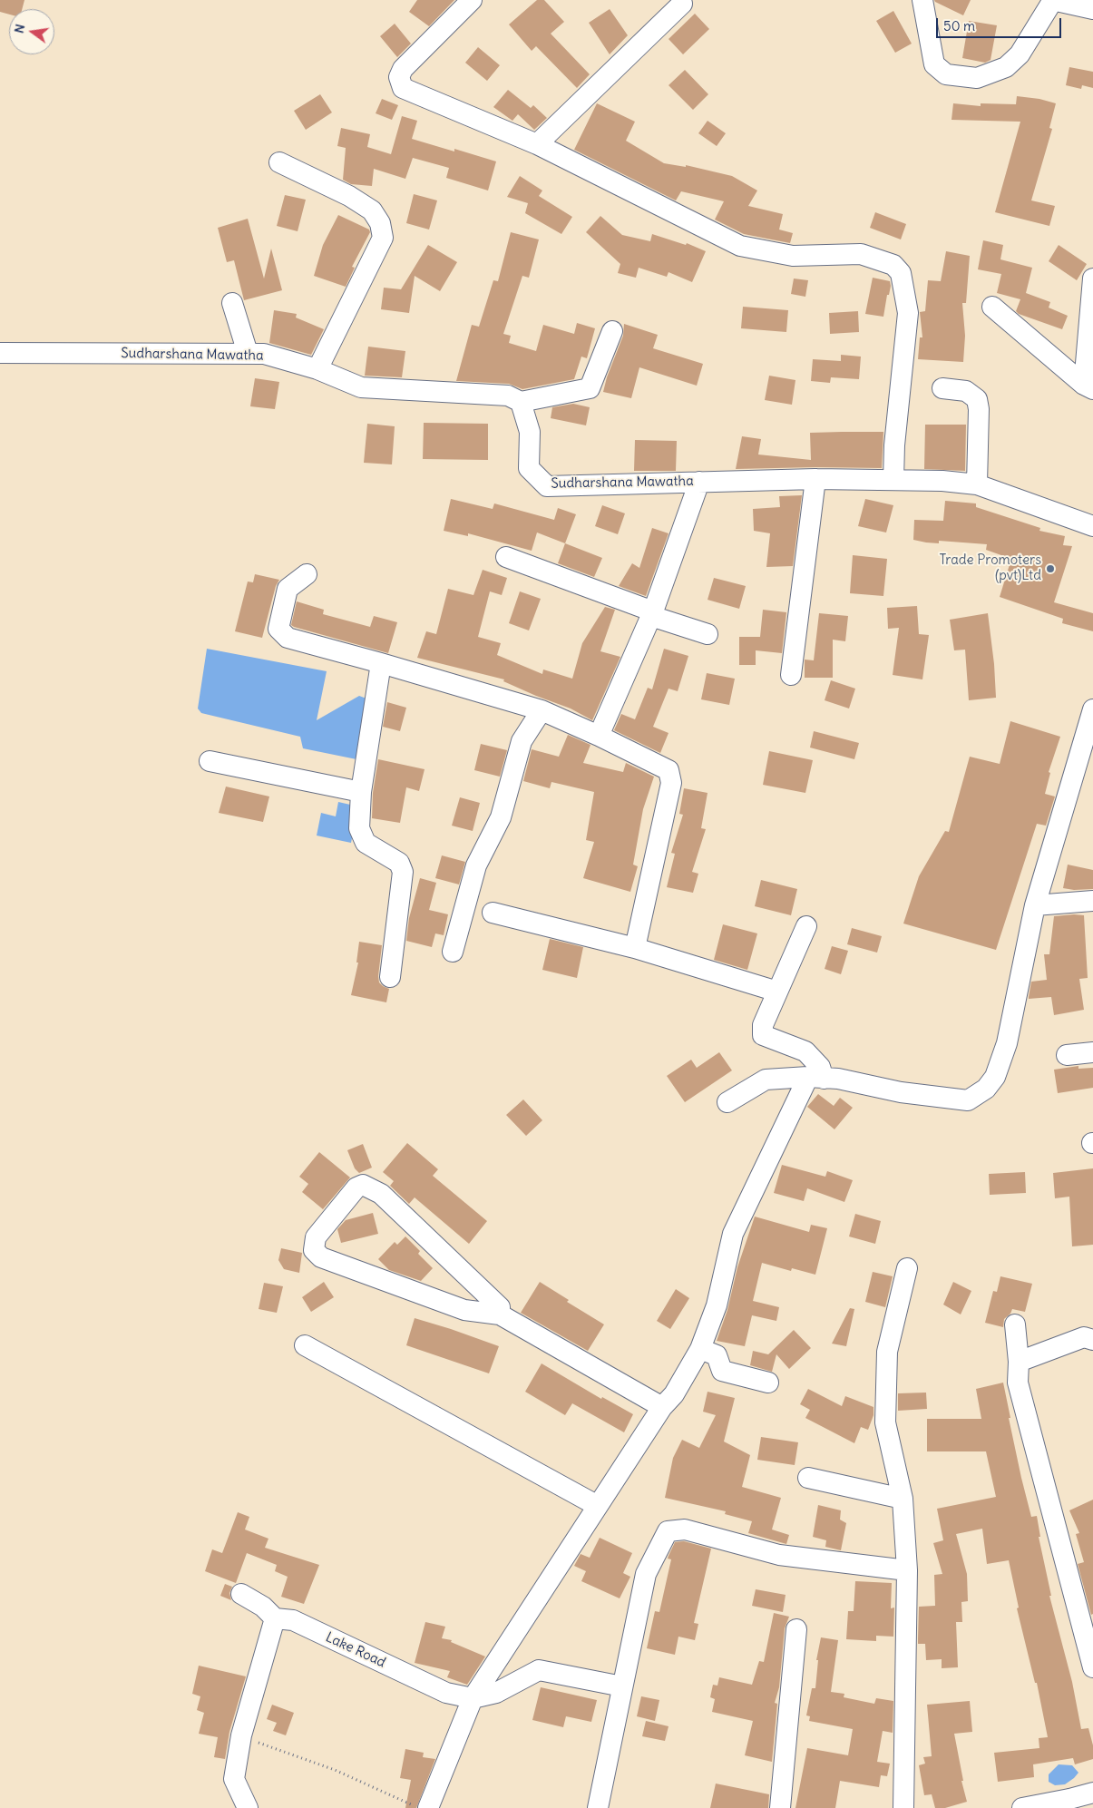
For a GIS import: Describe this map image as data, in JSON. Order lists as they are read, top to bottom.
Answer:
{
  "streets": {
    "street": ["Sudharshana Mawatha", "Lake Road"]
  },
  "places": ["Trade Promoters (pvt)Ltd"],
  "scale_bar": "50 m",
  "north": "left"
}
